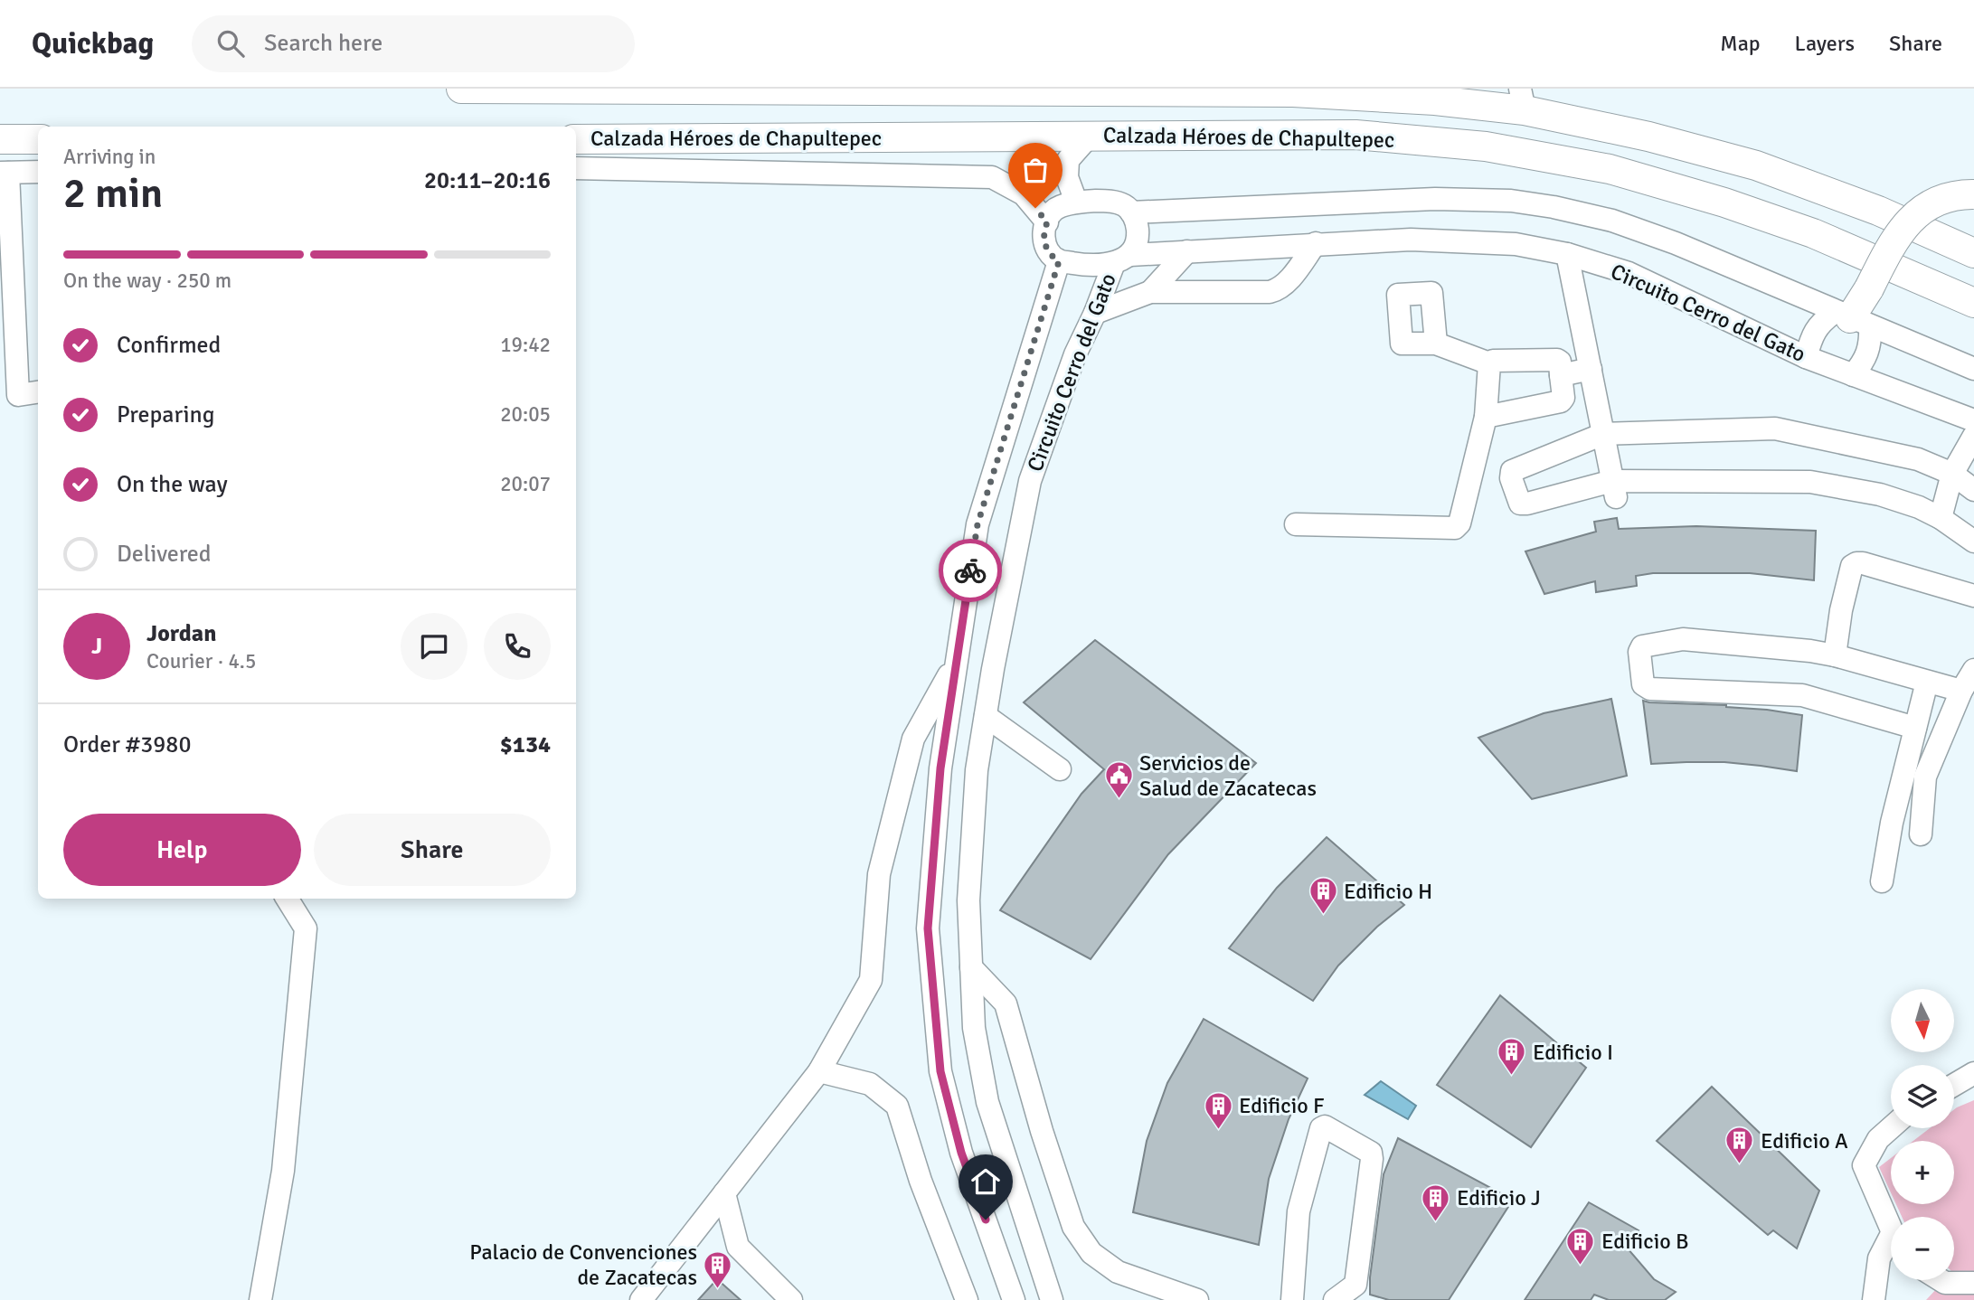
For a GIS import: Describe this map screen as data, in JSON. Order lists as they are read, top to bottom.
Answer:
{
  "streets": {
    "main road": ["Calzada Héroes de Chapultepec"],
    "street": ["Circuito Cerro del Gato"]
  },
  "places": {
    "public building": ["Servicios de Salud de Zacatecas"],
    "building": [
      "Edificio H",
      "Edificio I",
      "Edificio F",
      "Edificio A",
      "Edificio J",
      "Edificio B",
      "Palacio de Convenciones de Zacatecas"
    ]
  },
  "north": "bottom",
  "page": {
    "header": "Quickbag",
    "search": "Search here",
    "nav": ["Map", "Layers", "Share"],
    "heading": ["2 min", "Arriving in", "20:11–20:16"],
    "panel": [
      "Jordan",
      "Courier · 4.5",
      "Order #3980",
      "$134"
    ],
    "bar": "On the way · 250 m",
    "list": [
      ["Confirmed", "19:42"],
      ["Preparing", "20:05"],
      ["On the way", "20:07"],
      "Delivered"
    ],
    "round": "J",
    "buttons": ["Help", "Share"],
    "map_buttons": ["+", "−"]
  }
}
